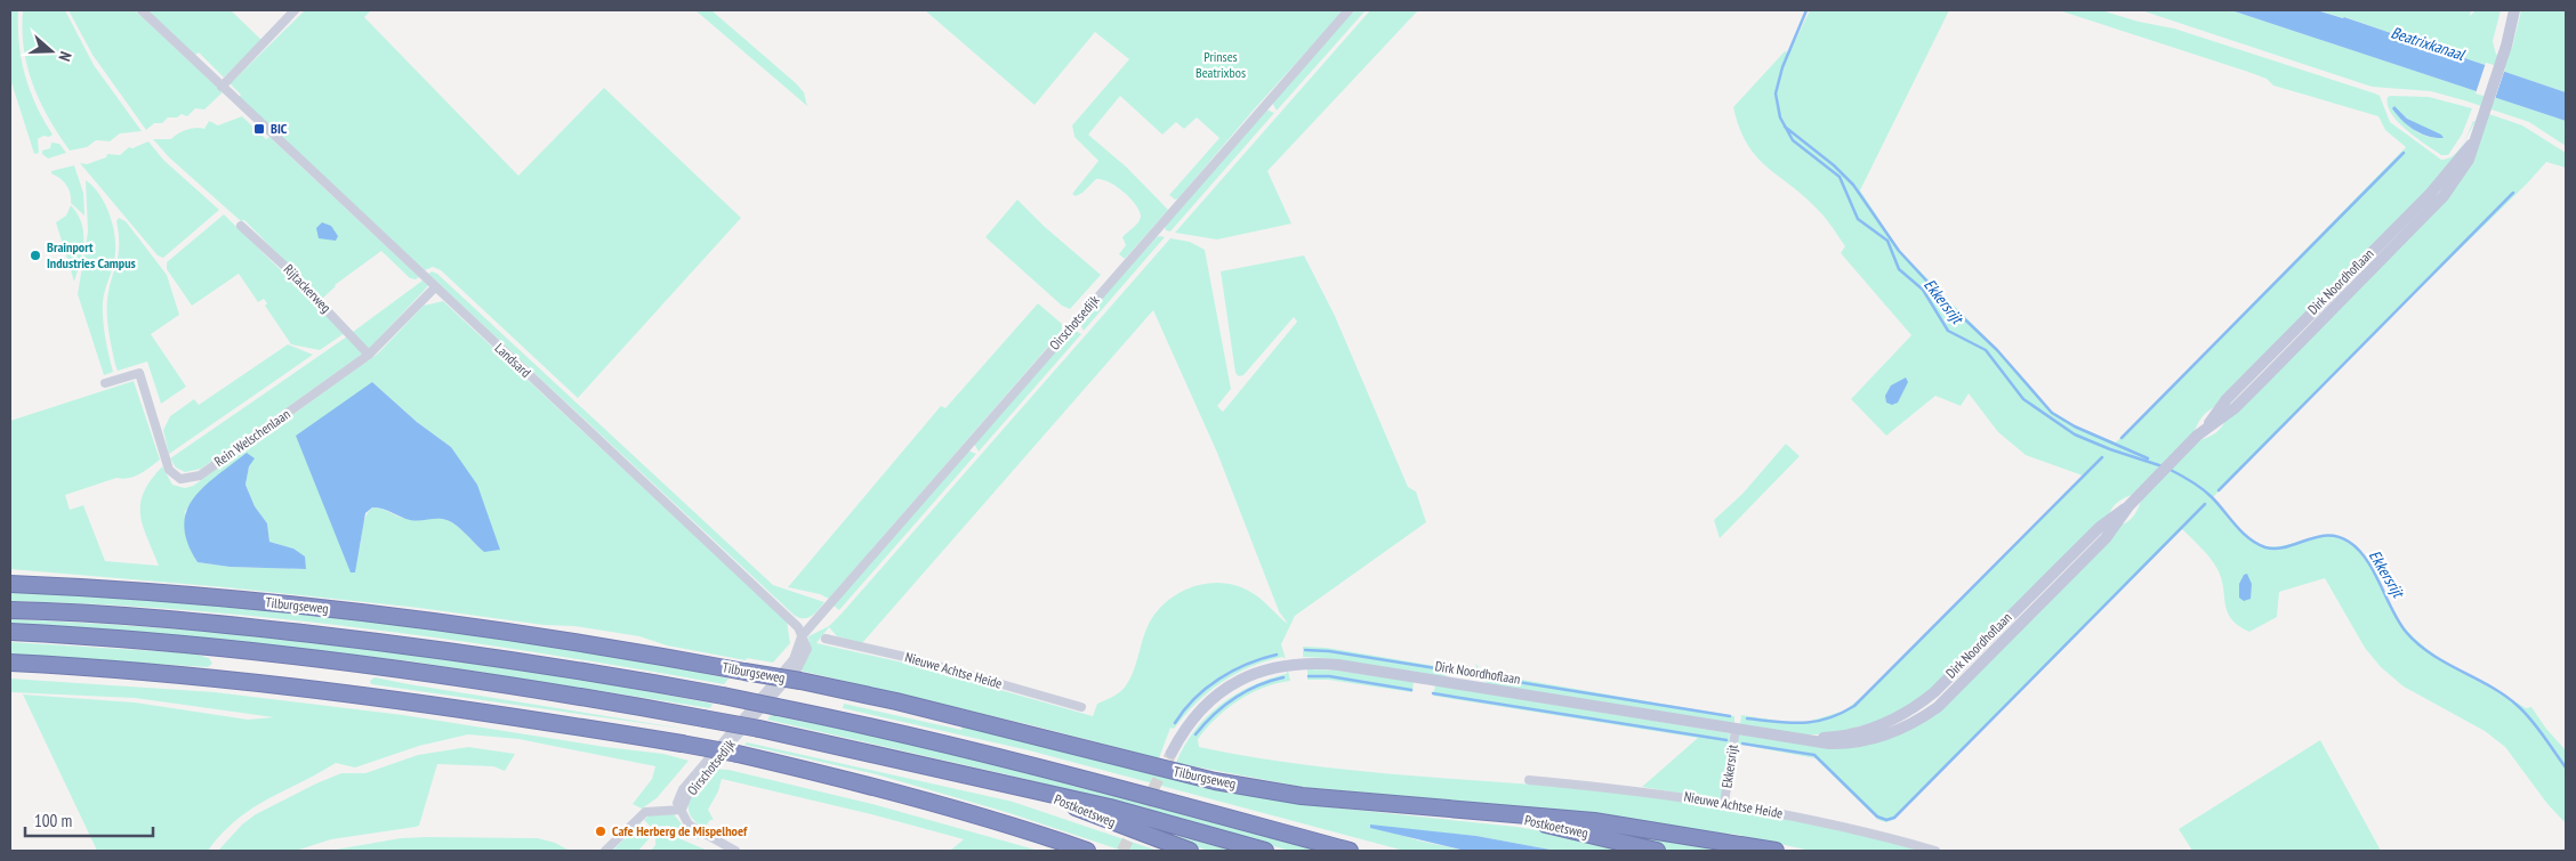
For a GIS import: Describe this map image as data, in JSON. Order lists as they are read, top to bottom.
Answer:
{
  "streets": {
    "highway": ["Tilburgseweg", "Postkoetsweg"],
    "street": [
      "Dirk Noordhoflaan",
      "Rijtackerweg",
      "Oirschotsedijk",
      "Landsard",
      "Rein Welschenlaan",
      "Nieuwe Achtse Heide",
      "Ekkersrijt"
    ]
  },
  "crossings": [
    ["Dirk Noordhoflaan", "Ekkersrijt"],
    ["Rijtackerweg", "Rein Welschenlaan"],
    ["Oirschotsedijk", "Landsard"],
    ["Landsard", "Rein Welschenlaan"],
    ["Tilburgseweg", "Postkoetsweg"],
    ["Nieuwe Achtse Heide", "Ekkersrijt"]
  ],
  "water": ["Beatrixkanaal", "Ekkersrijt"],
  "parks": ["Prinses Beatrixbos"],
  "places": {
    "transit": ["BIC"],
    "other": ["Brainport Industries Campus", "Cafe Herberg de Mispelhoef"]
  },
  "scale_bar": "100 m",
  "north": "right"
}
